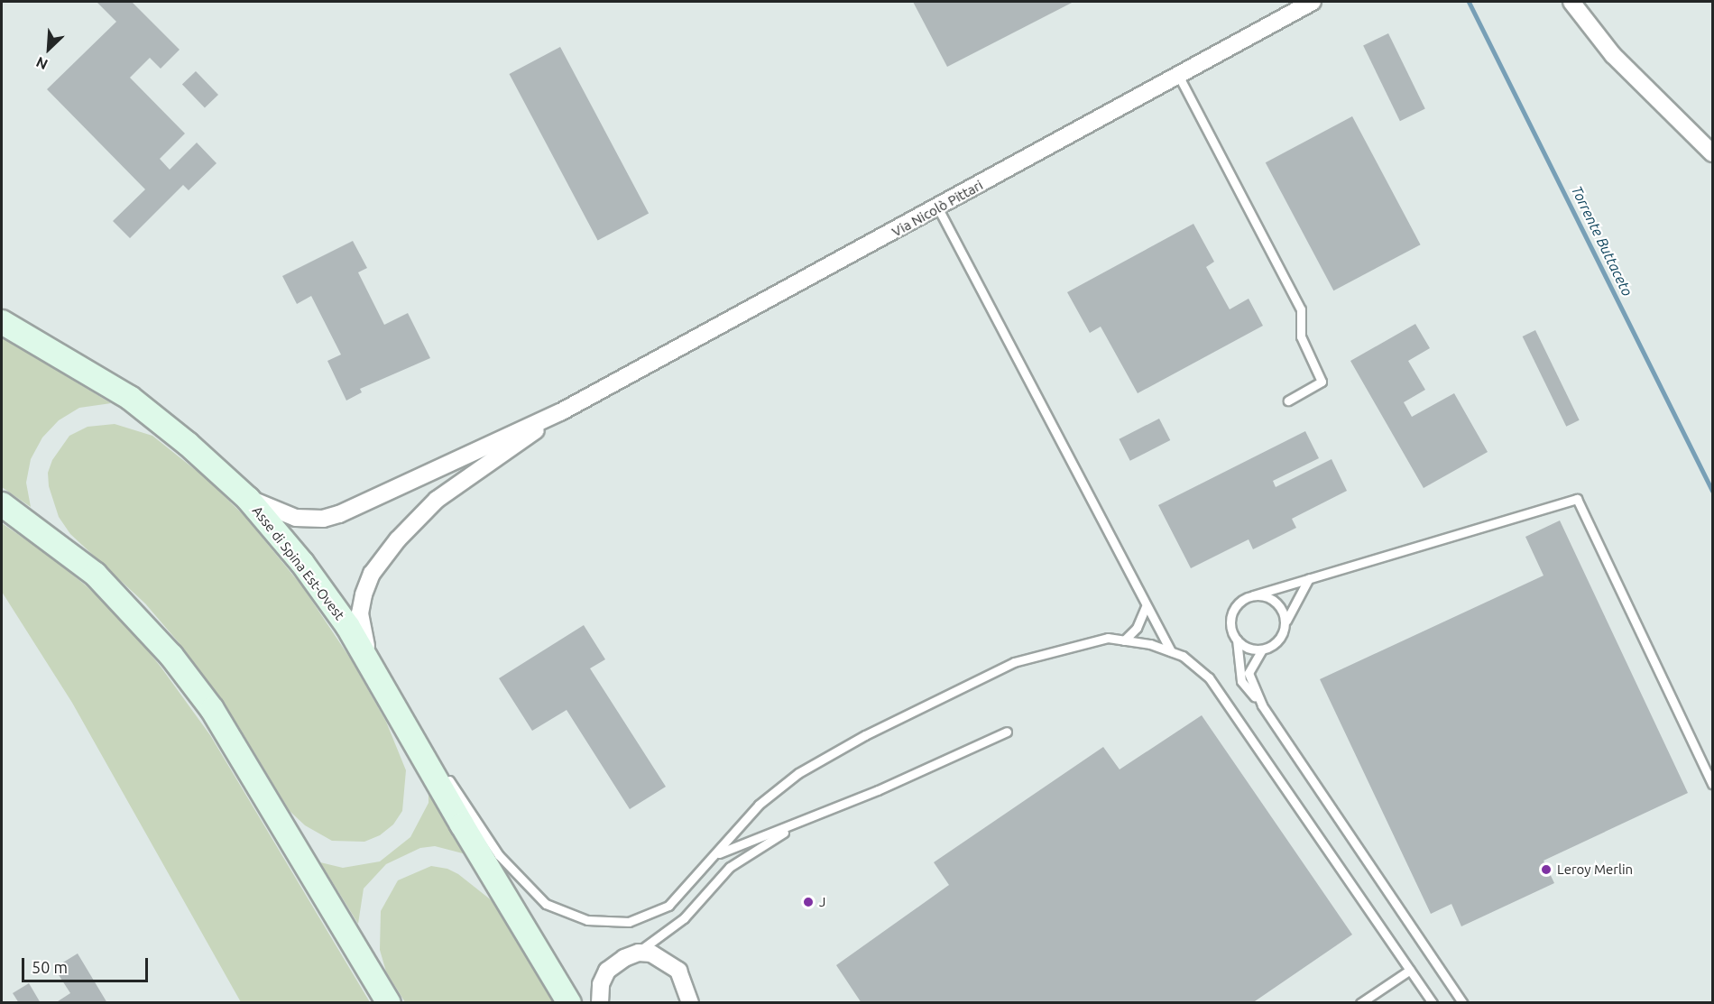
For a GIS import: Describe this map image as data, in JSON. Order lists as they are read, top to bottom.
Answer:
{
  "streets": {
    "main road": ["Asse di Spina Est-Ovest"],
    "street": ["Via Nicolò Pittari"]
  },
  "water": ["Torrente Buttaceto"],
  "places": ["Leroy Merlin", "J"],
  "scale_bar": "50 m",
  "north": "bottom left"
}
